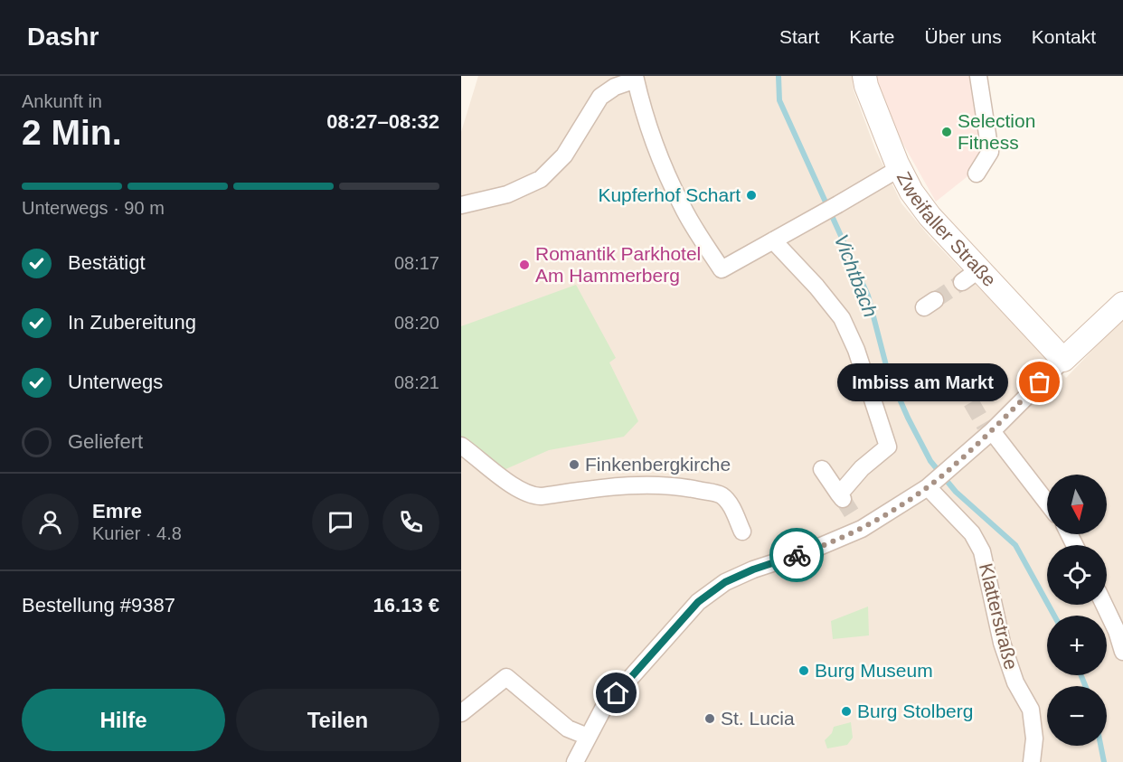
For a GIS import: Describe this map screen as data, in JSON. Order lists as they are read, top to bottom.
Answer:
{
  "streets": {
    "street": ["Zweifaller Straße", "Klatterstraße"]
  },
  "water": ["Vichtbach"],
  "places": [
    "Selection Fitness",
    "Kupferhof Schart",
    "Romantik Parkhotel Am Hammerberg",
    "Imbiss am Markt",
    "Finkenbergkirche",
    "Burg Museum",
    "Burg Stolberg",
    "St. Lucia"
  ],
  "north": "bottom",
  "page": {
    "header": "Dashr",
    "nav": [
      "Start",
      "Karte",
      "Über uns",
      "Kontakt"
    ],
    "heading": ["2 Min.", "Ankunft in", "08:27–08:32"],
    "panel": [
      "Emre",
      "Kurier · 4.8",
      "Bestellung #9387",
      "16.13 €"
    ],
    "bar": "Unterwegs · 90 m",
    "list": [
      ["Bestätigt", "08:17"],
      ["In Zubereitung", "08:20"],
      ["Unterwegs", "08:21"],
      "Geliefert"
    ],
    "bubble": "Imbiss am Markt",
    "map_buttons": ["+", "−"],
    "buttons": ["Hilfe", "Teilen"]
  }
}
